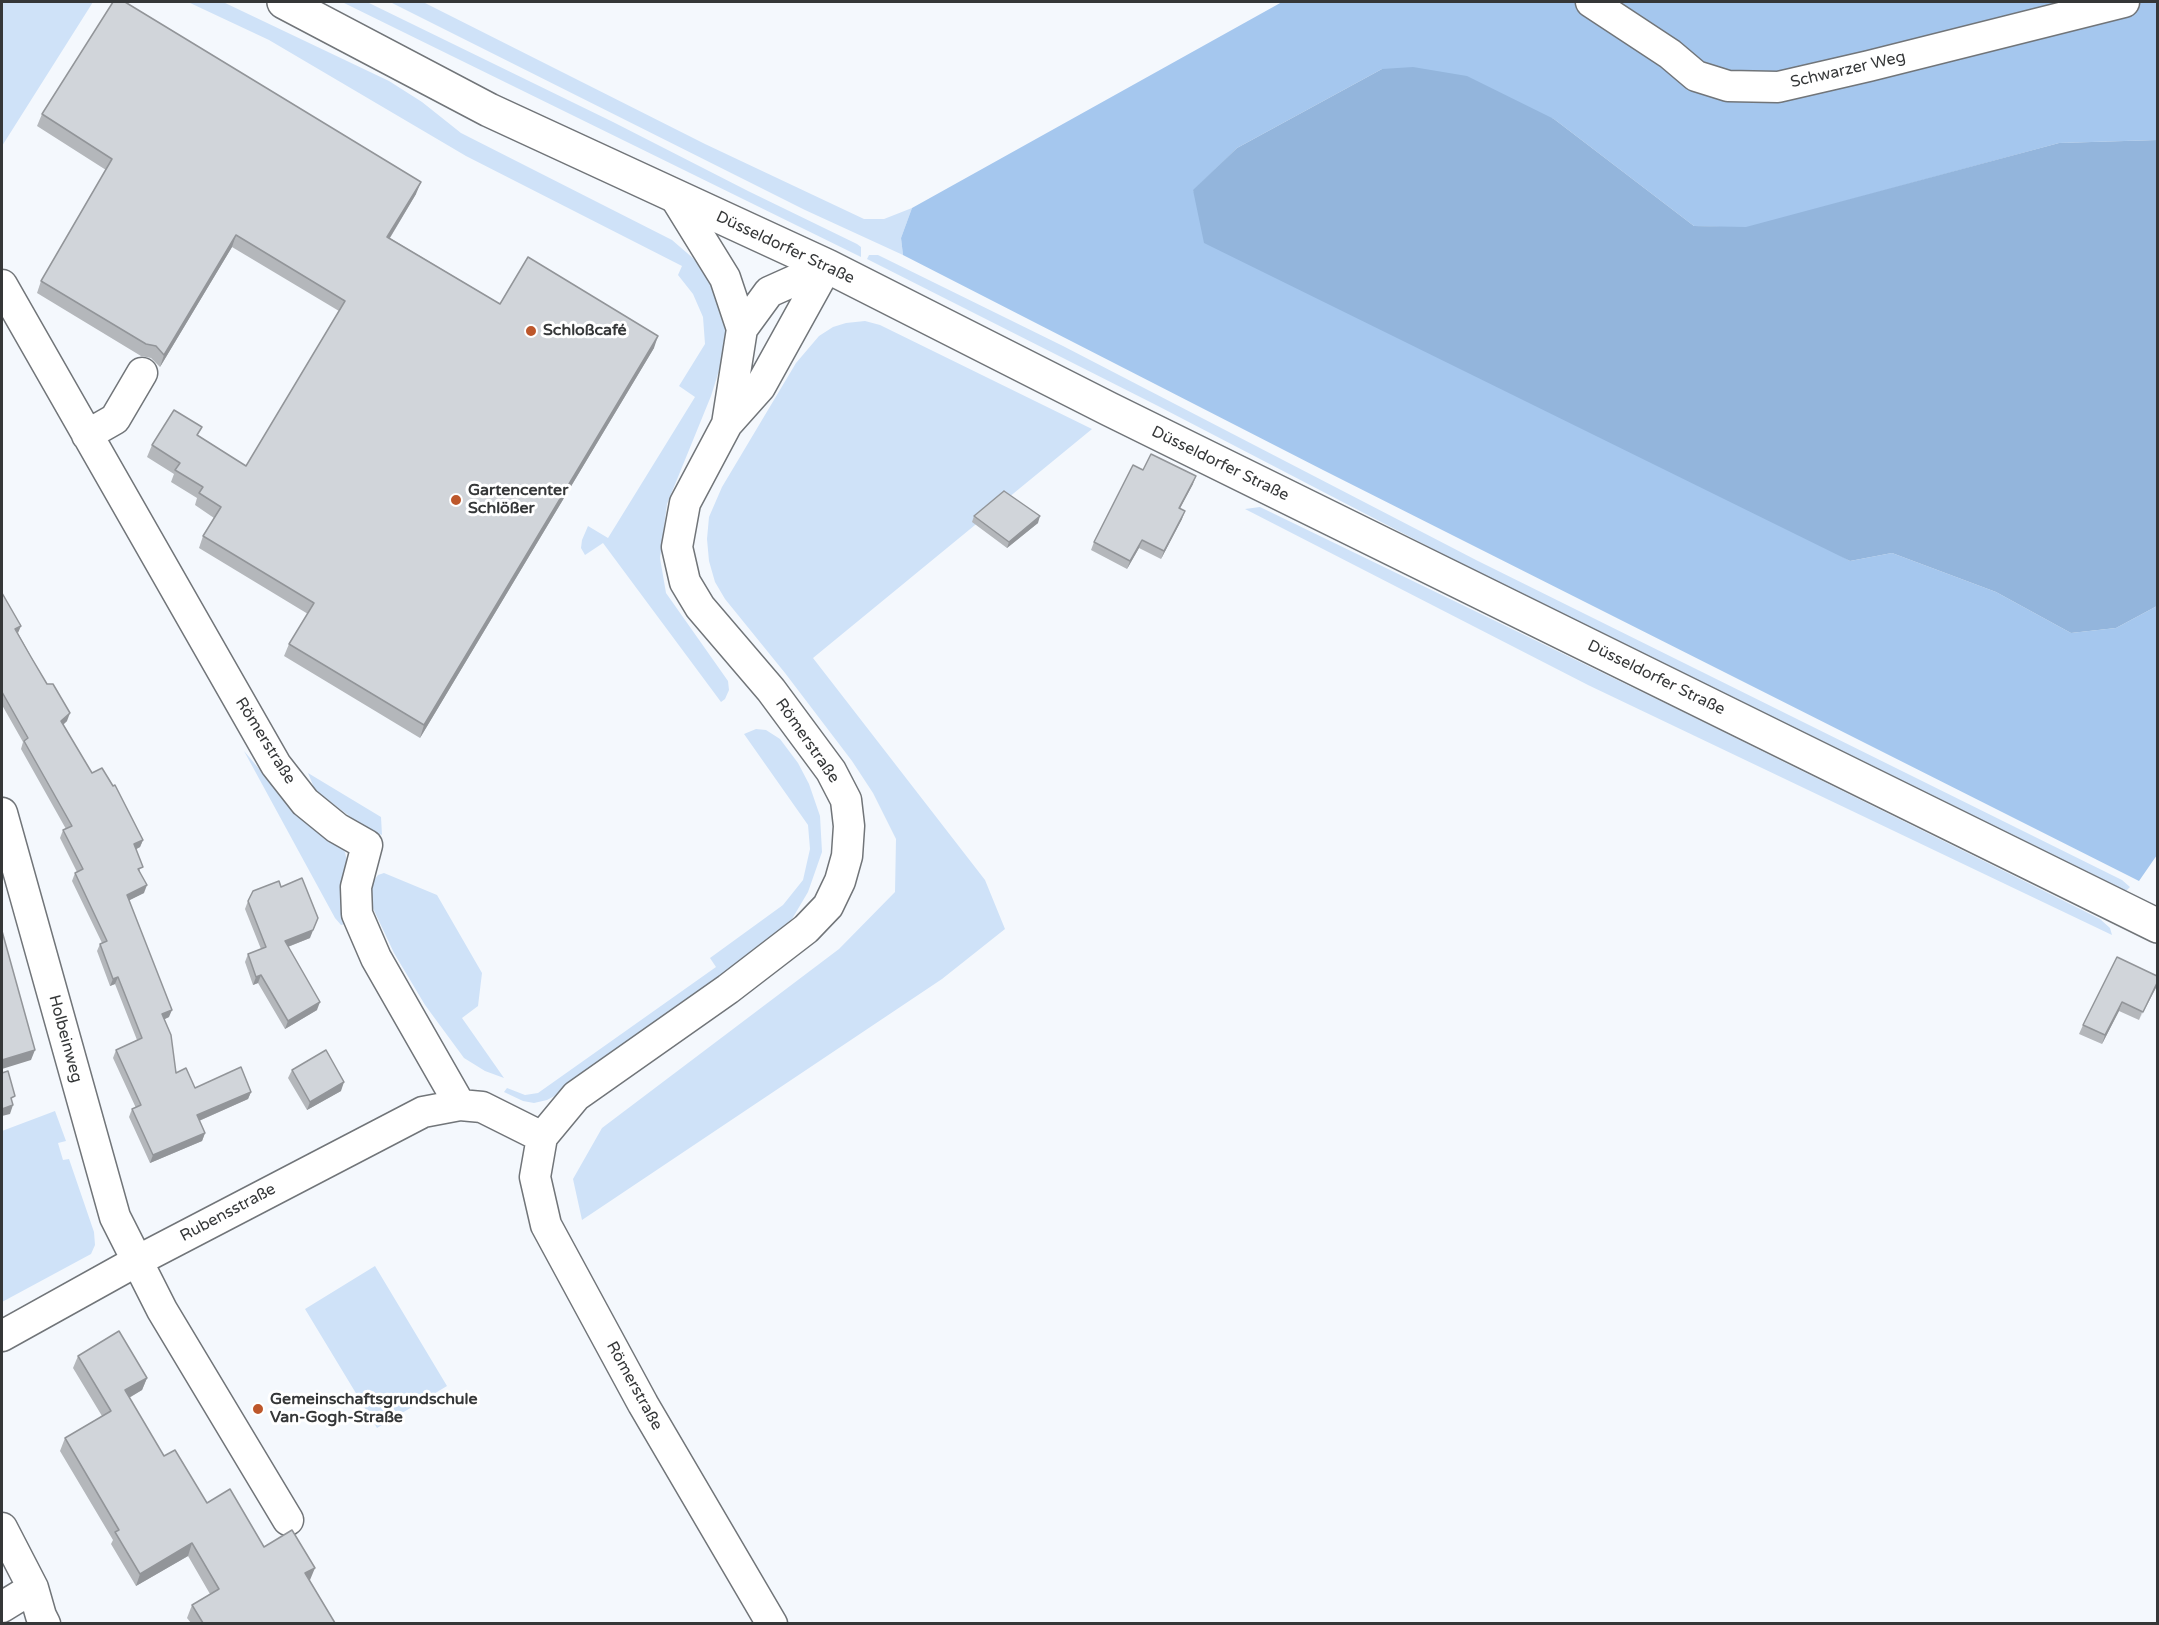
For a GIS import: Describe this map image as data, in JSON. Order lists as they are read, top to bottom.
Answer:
{
  "streets": {
    "main road": ["Düsseldorfer Straße"],
    "street": [
      "Schwarzer Weg",
      "Römerstraße",
      "Holbeinweg",
      "Rubensstraße"
    ]
  },
  "crossings": [
    ["Düsseldorfer Straße", "Römerstraße"],
    ["Römerstraße", "Rubensstraße"],
    ["Holbeinweg", "Rubensstraße"]
  ],
  "places": ["Schloßcafé", "Gartencenter Schlößer", "Gemeinschaftsgrundschule Van-Gogh-Straße"]
}
